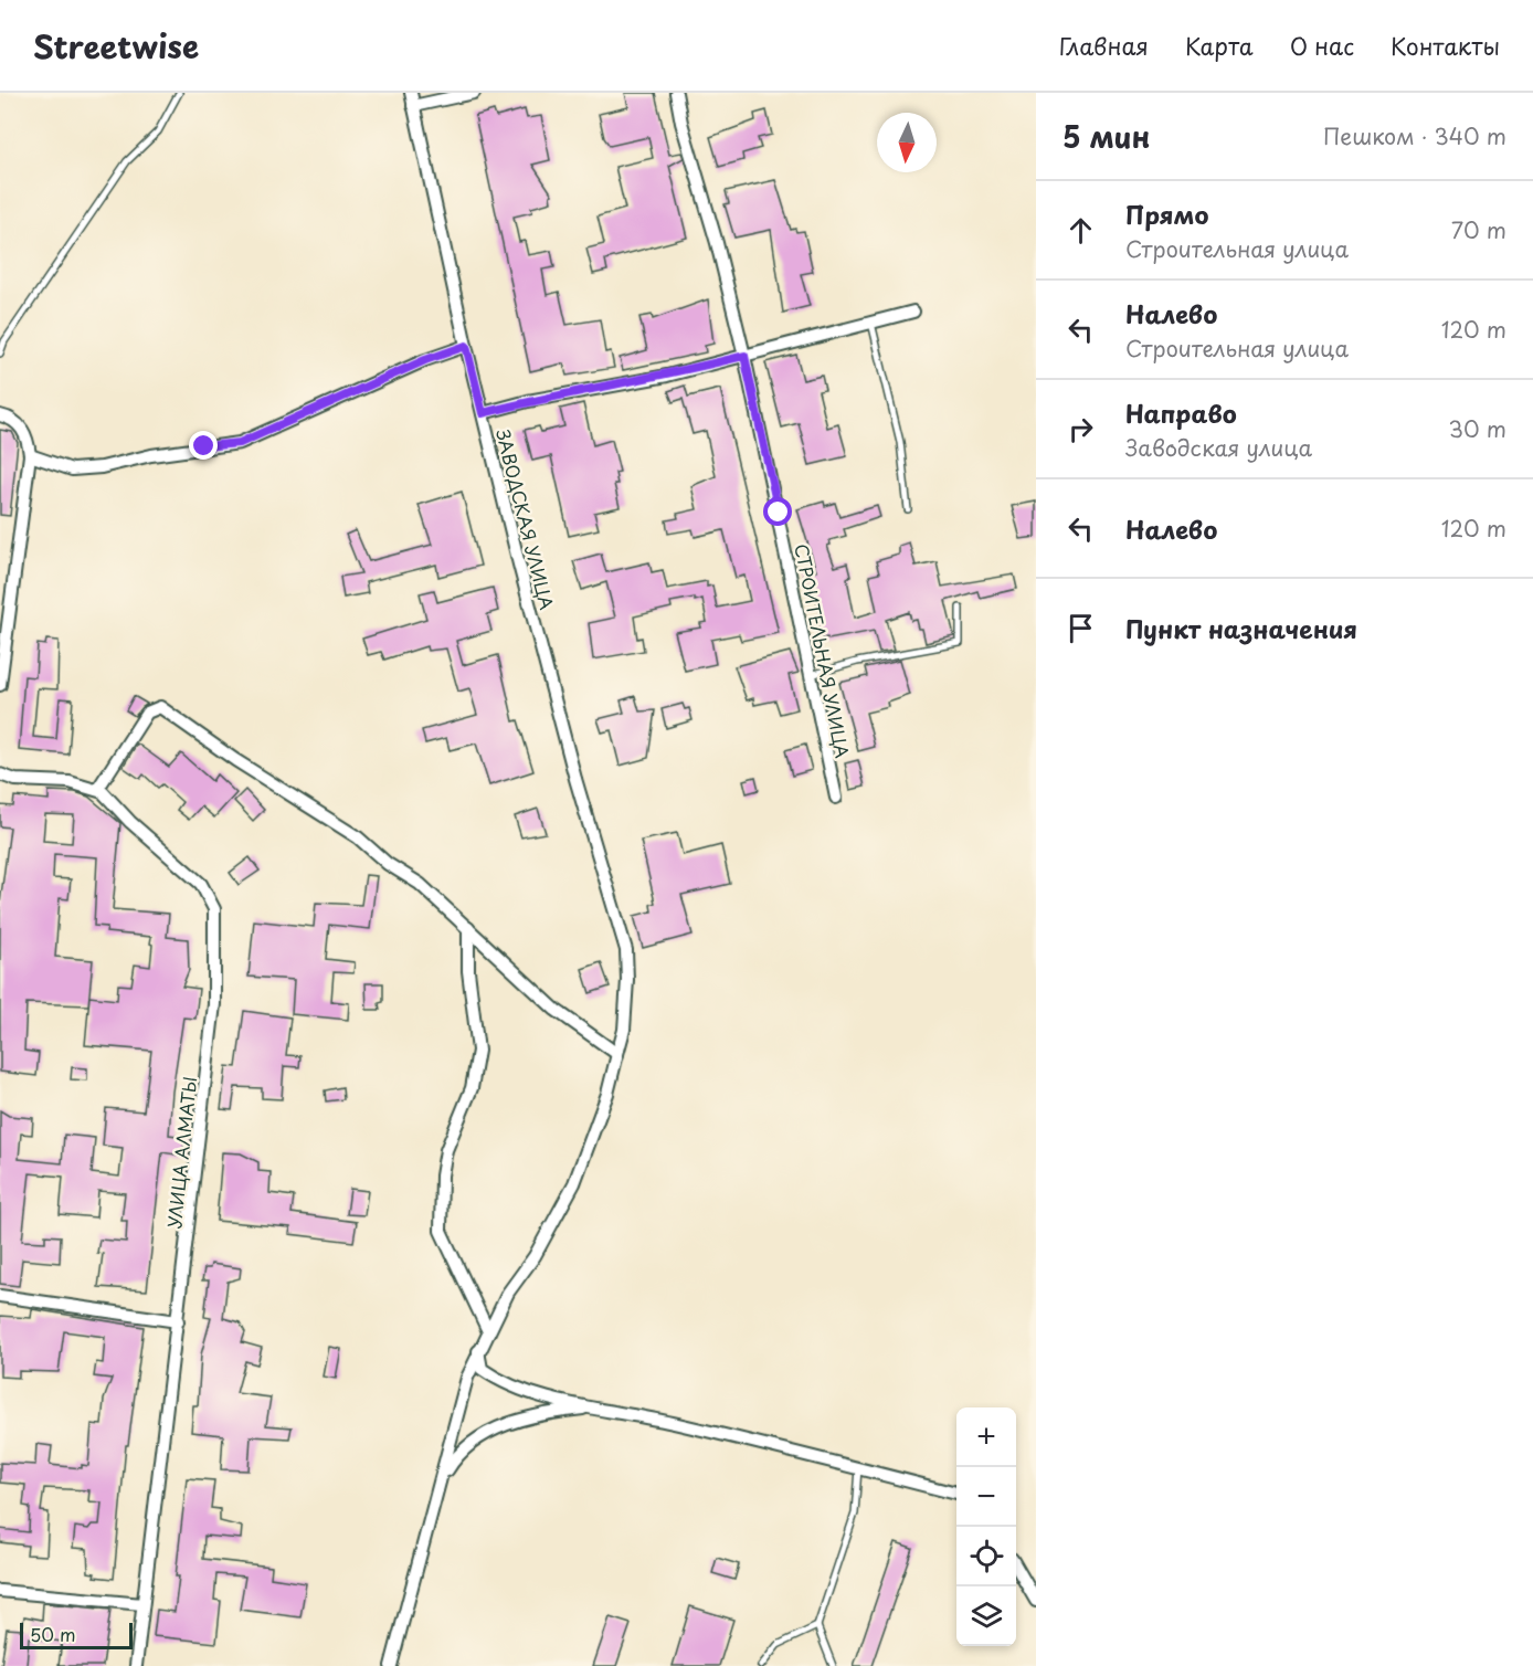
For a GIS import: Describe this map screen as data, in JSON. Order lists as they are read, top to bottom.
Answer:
{
  "streets": {
    "street": ["ЗАВОДСКАЯ УЛИЦА", "СТРОИТЕЛЬНАЯ УЛИЦА", "УЛИЦА АЛМАТЫ"]
  },
  "scale_bar": "50 m",
  "north": "bottom",
  "page": {
    "header": "Streetwise",
    "nav": [
      "Главная",
      "Карта",
      "О нас",
      "Контакты"
    ],
    "heading": ["5 мин", "Пешком · 340 m"],
    "list": [
      ["Прямо", "Строительная улица", "70 m"],
      ["Налево", "Строительная улица", "120 m"],
      ["Направо", "Заводская улица", "30 m"],
      ["Налево", "120 m"],
      "Пункт назначения"
    ],
    "map_buttons": ["+", "−"],
    "scale": "50 m"
  }
}
